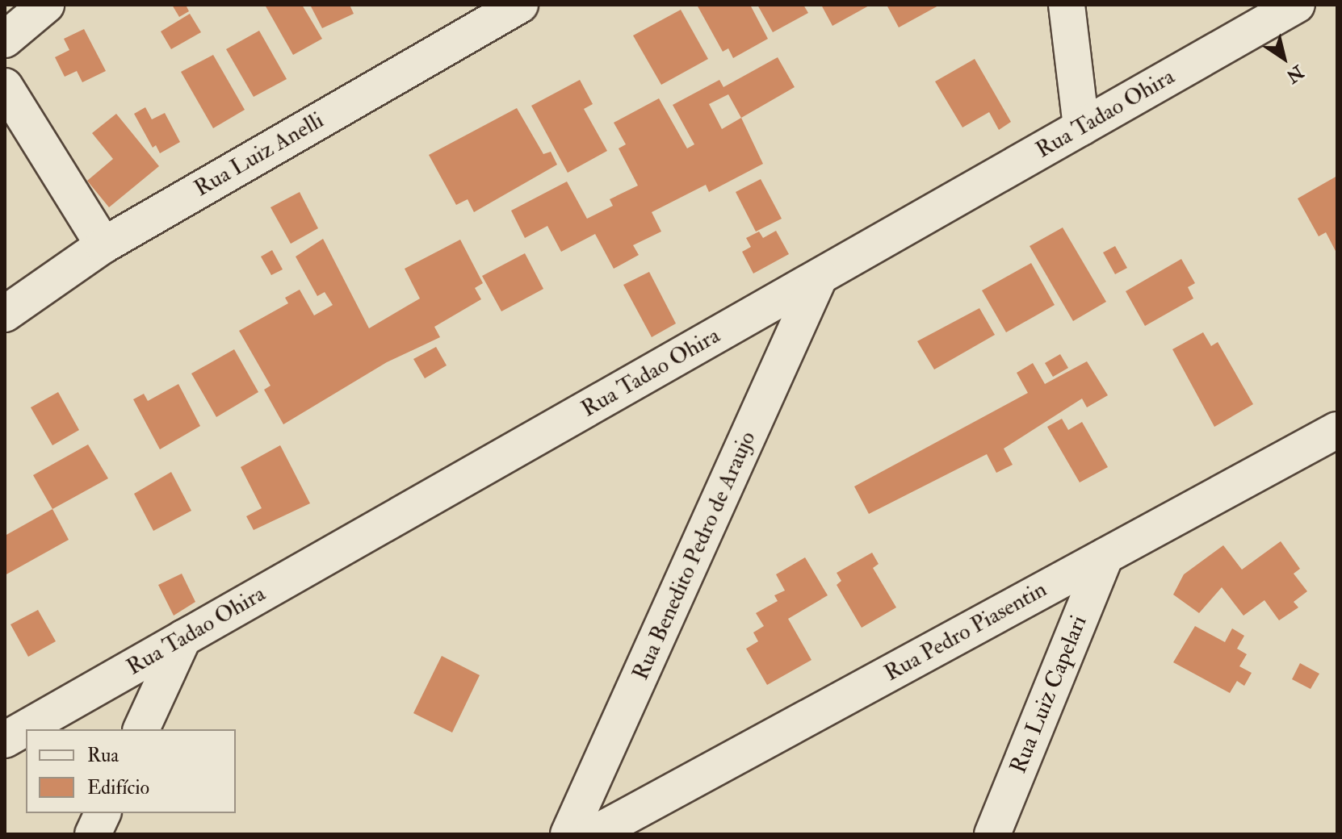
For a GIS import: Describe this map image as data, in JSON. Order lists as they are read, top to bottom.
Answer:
{
  "streets": {
    "street": [
      "Rua Tadao Ohira",
      "Rua Luiz Anelli",
      "Rua Benedito Pedro de Araujo",
      "Rua Pedro Piasentin",
      "Rua Luiz Capelari"
    ]
  },
  "crossings": [
    ["Rua Tadao Ohira", "Rua Benedito Pedro de Araujo"],
    ["Rua Pedro Piasentin", "Rua Luiz Capelari"]
  ],
  "legend": ["Rua", "Edifício"],
  "north": "bottom right"
}
